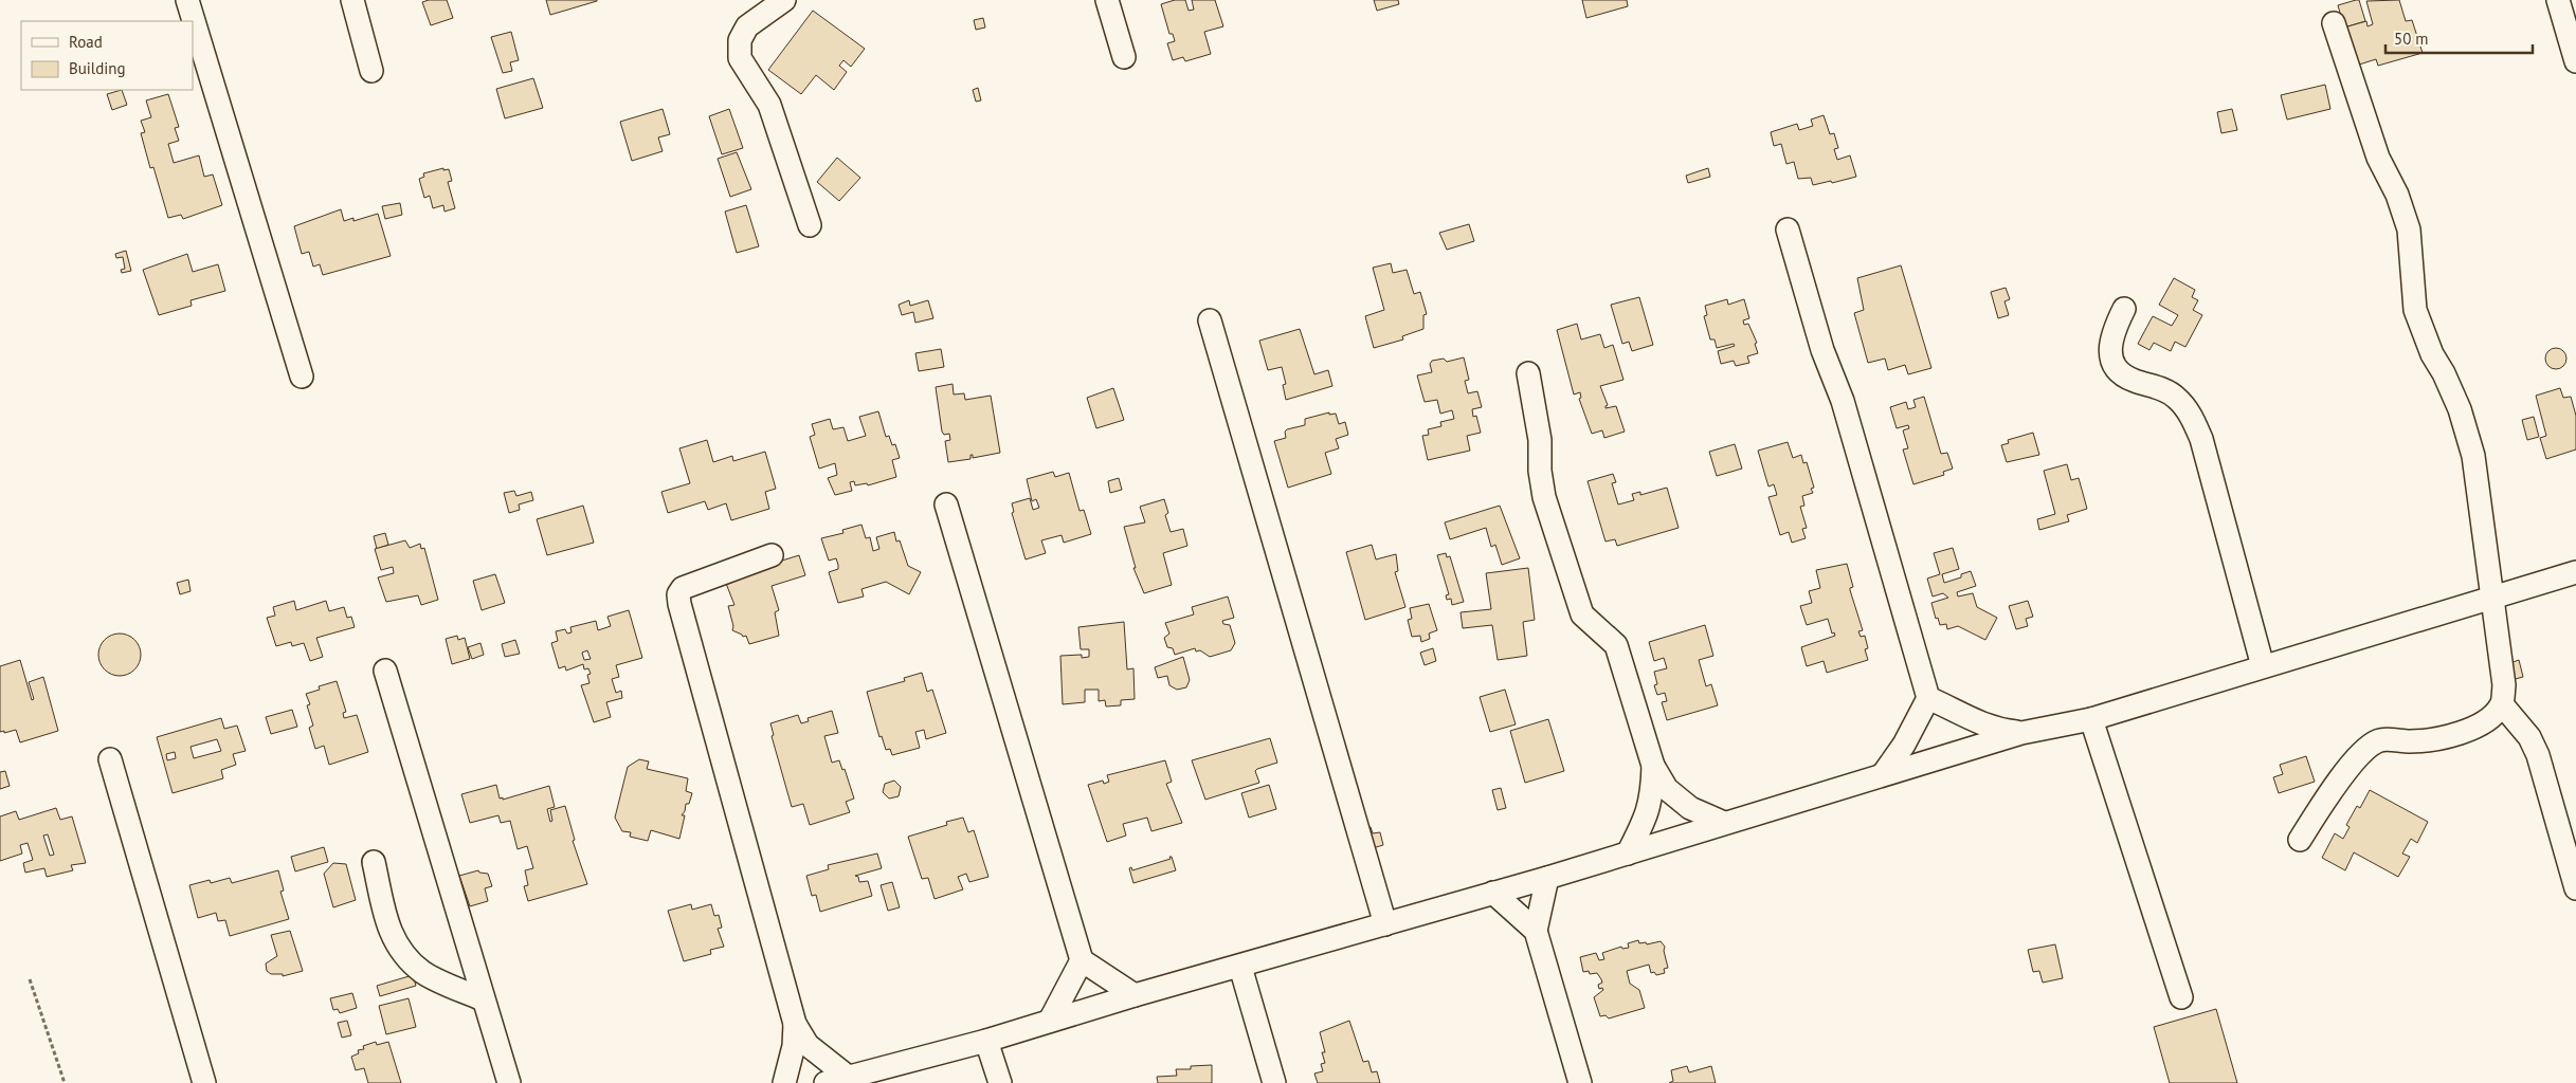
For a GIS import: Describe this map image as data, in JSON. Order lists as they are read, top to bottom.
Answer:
{
  "legend": ["Road", "Building"],
  "scale_bar": "50 m"
}
